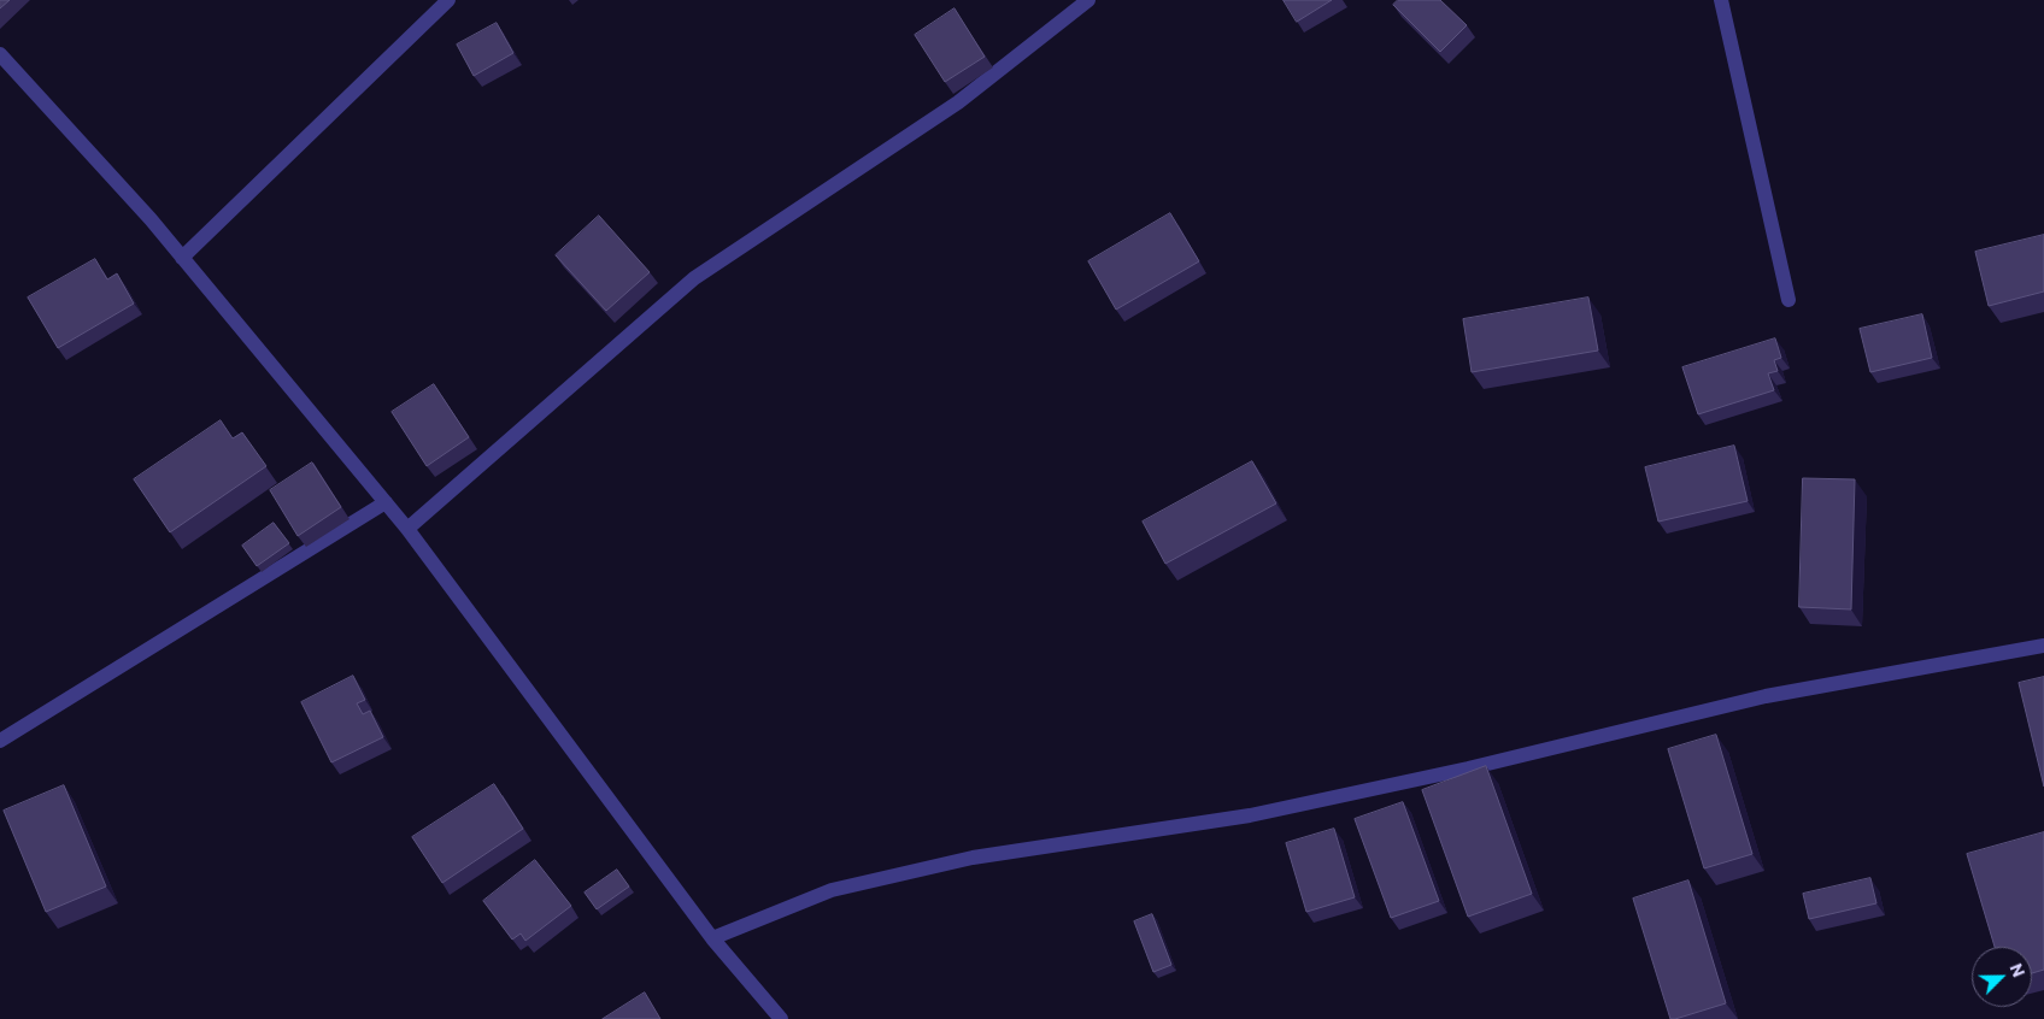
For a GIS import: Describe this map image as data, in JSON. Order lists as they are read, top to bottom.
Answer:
{
  "north": "top right"
}
